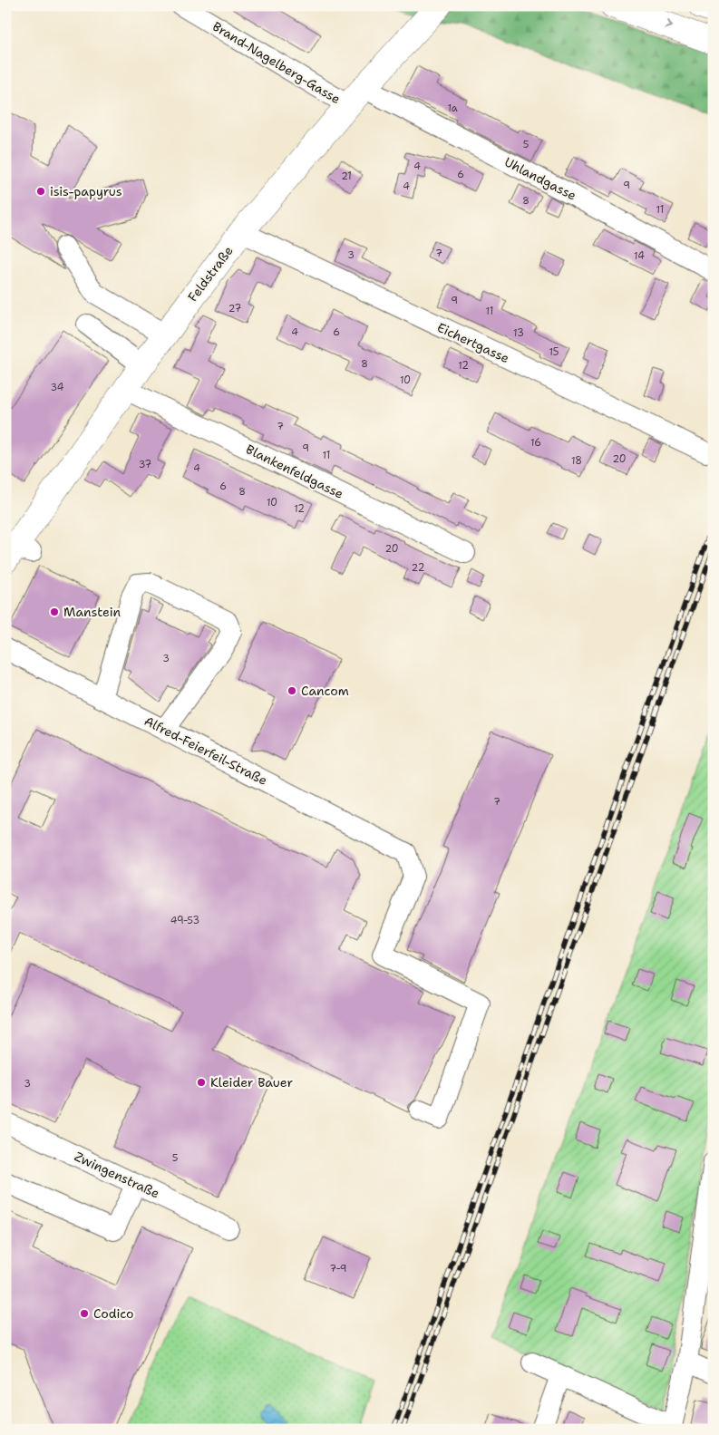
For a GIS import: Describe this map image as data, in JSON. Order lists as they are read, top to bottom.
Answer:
{
  "streets": {
    "main road": ["Feldstraße"],
    "street": [
      "Brand-Nagelberg-Gasse",
      "Uhlandgasse",
      "Eichertgasse",
      "Blankenfeldgasse",
      "Alfred-Feierfeil-Straße",
      "Zwingenstraße"
    ]
  },
  "crossings": [
    ["Brand-Nagelberg-Gasse", "Uhlandgasse"],
    ["Brand-Nagelberg-Gasse", "Feldstraße"],
    ["Uhlandgasse", "Feldstraße"],
    ["Feldstraße", "Eichertgasse"],
    ["Feldstraße", "Blankenfeldgasse"]
  ],
  "places": [
    "isis-papyrus",
    "Manstein",
    "Cancom",
    "Kleider Bauer",
    "Codico"
  ],
  "house_numbers": [
    "1a",
    "5",
    "4",
    "6",
    "21",
    "9",
    "4",
    "8",
    "11",
    "7",
    "3",
    "14",
    "9",
    "27",
    "11",
    "4",
    "6",
    "13",
    "15",
    "8",
    "12",
    "10",
    "34",
    "7",
    "16",
    "9",
    "11",
    "20",
    "18",
    "37",
    "4",
    "6",
    "8",
    "10",
    "12",
    "20",
    "22",
    "3",
    "7",
    "49-53",
    "3",
    "5",
    "7-9"
  ]
}
